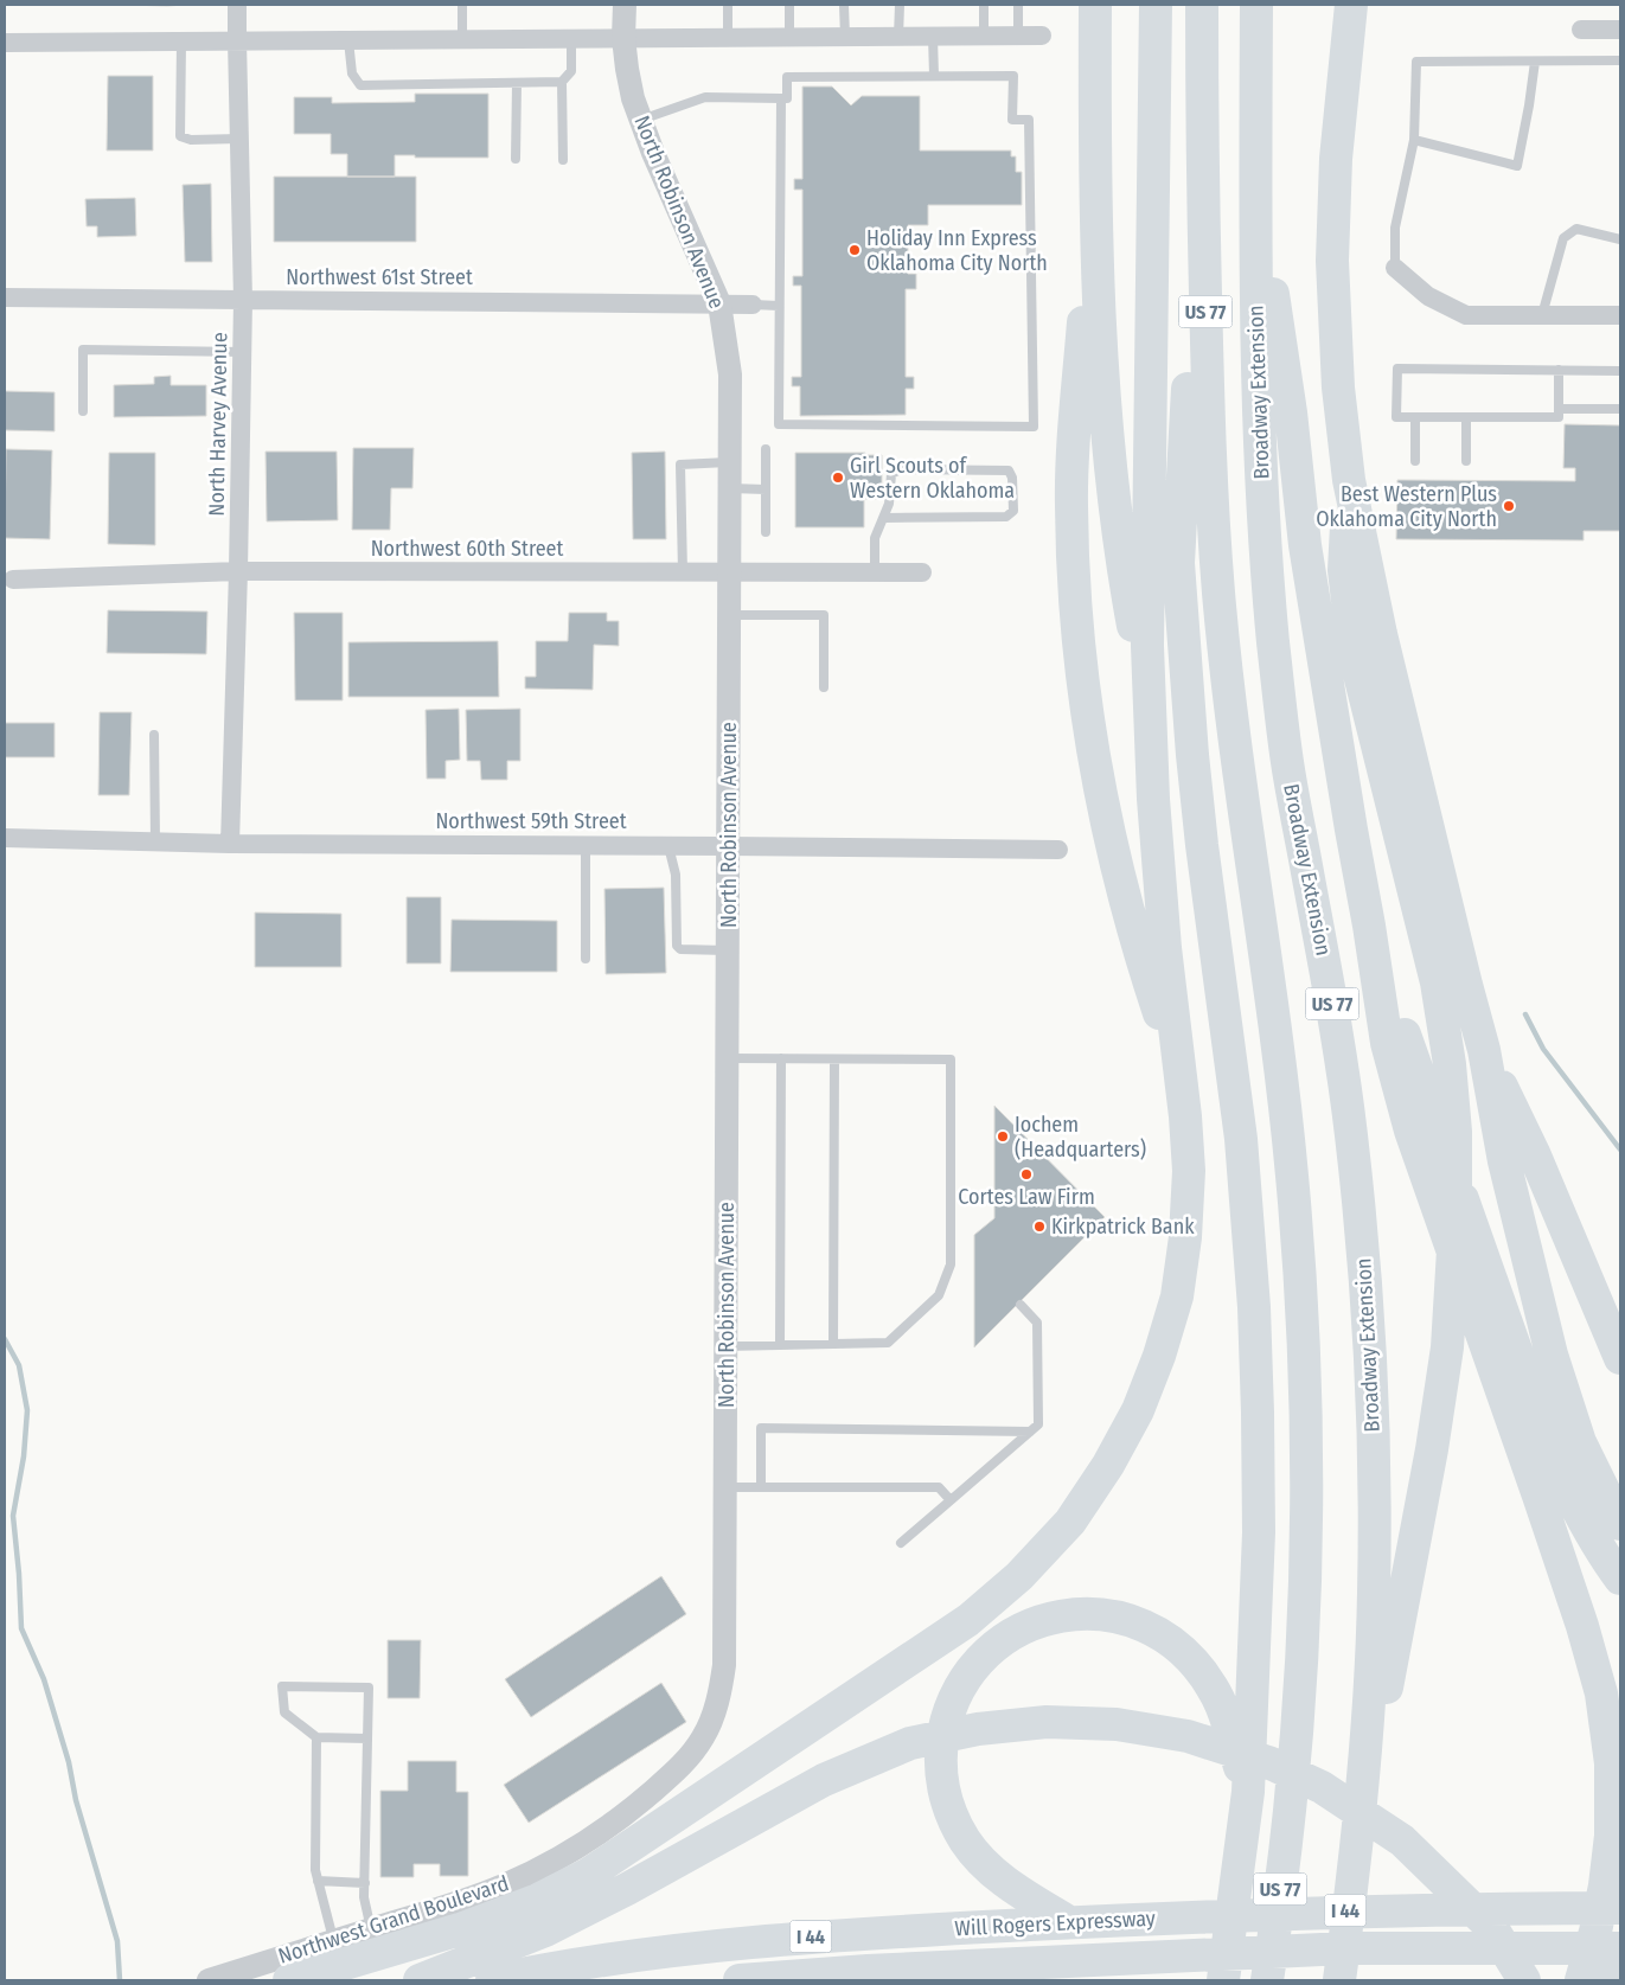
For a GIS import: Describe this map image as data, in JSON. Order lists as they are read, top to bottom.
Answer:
{
  "streets": {
    "highway": [
      "US 77",
      "Broadway Extension",
      "I 44",
      "Will Rogers Expressway"
    ],
    "street": [
      "North Robinson Avenue",
      "Northwest 61st Street",
      "North Harvey Avenue",
      "Northwest 60th Street",
      "Northwest 59th Street",
      "Northwest Grand Boulevard"
    ]
  },
  "crossings": [
    ["North Robinson Avenue", "Northwest 61st Street"],
    ["North Robinson Avenue", "Northwest 60th Street"],
    ["North Robinson Avenue", "Northwest 59th Street"],
    ["North Robinson Avenue", "Northwest Grand Boulevard"],
    ["Northwest 61st Street", "North Harvey Avenue"],
    ["North Harvey Avenue", "Northwest 60th Street"],
    ["North Harvey Avenue", "Northwest 59th Street"]
  ],
  "places": [
    "Holiday Inn Express Oklahoma City North",
    "Girl Scouts of Western Oklahoma",
    "Best Western Plus Oklahoma City North",
    "Iochem (Headquarters)",
    "Cortes Law Firm",
    "Kirkpatrick Bank"
  ]
}
